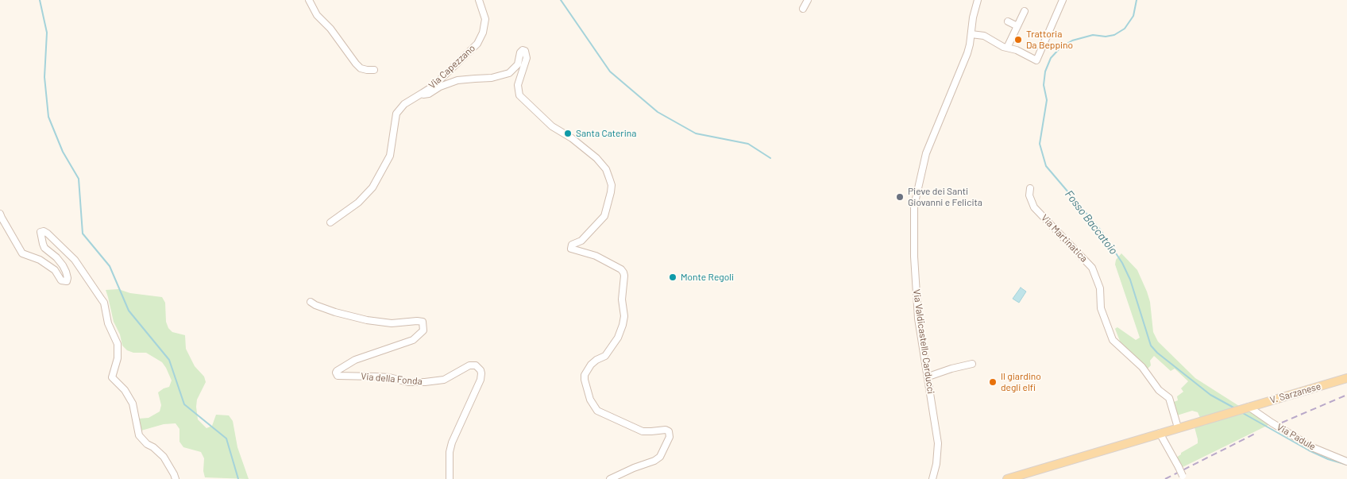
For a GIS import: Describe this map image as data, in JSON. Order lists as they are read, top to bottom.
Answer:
{
  "streets": {
    "main road": ["V. Sarzanese"],
    "street": [
      "Via Capezzano",
      "Via Martinatica",
      "Via Valdicastello Carducci",
      "Via della Fonda",
      "Via Padule"
    ]
  },
  "crossings": [
    ["Via Martinatica", "V. Sarzanese"],
    ["V. Sarzanese", "Via Padule"]
  ],
  "water": ["Fosso Baccatoio"],
  "places": [
    "Trattoria Da Beppino",
    "Santa Caterina",
    "Pieve dei Santi Giovanni e Felicita",
    "Monte Regoli",
    "Il giardino degli elfi"
  ]
}
